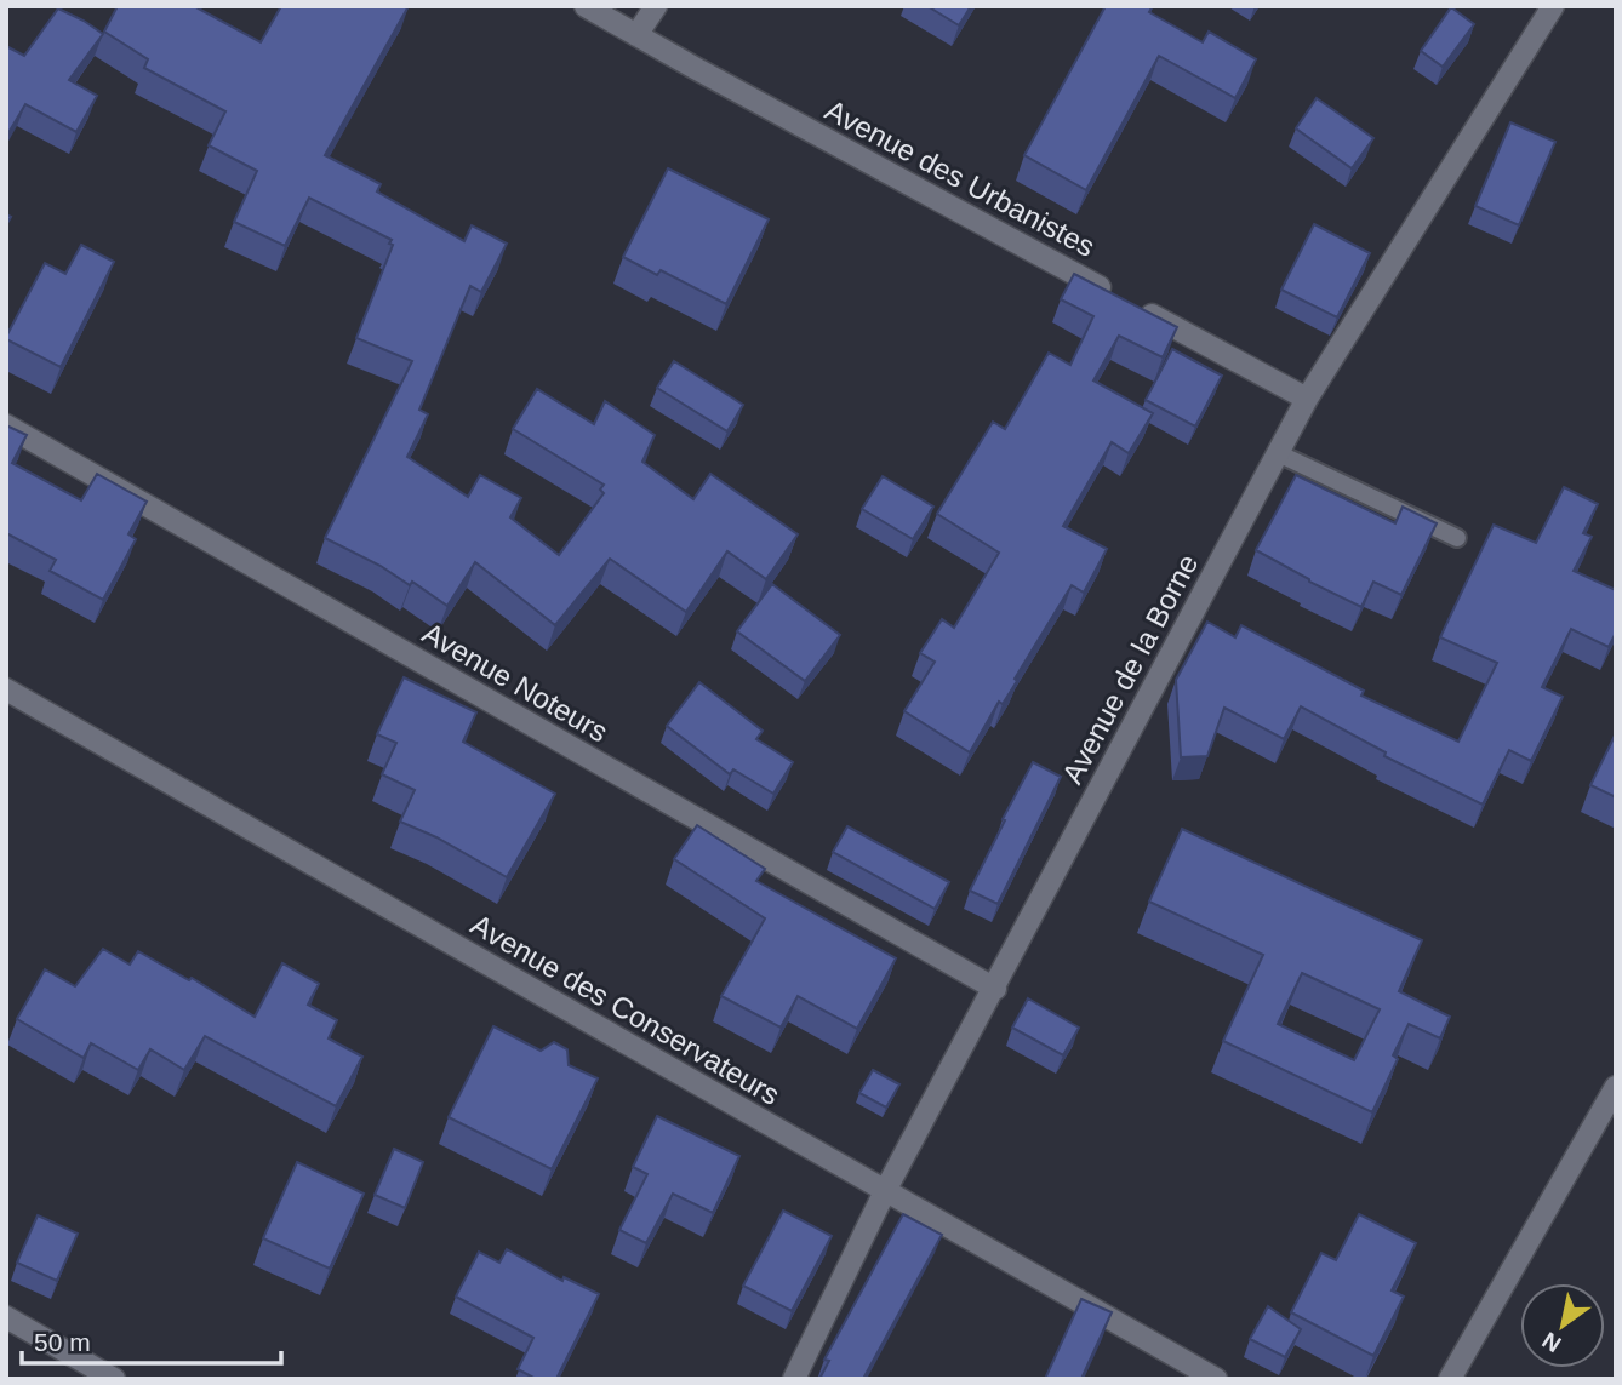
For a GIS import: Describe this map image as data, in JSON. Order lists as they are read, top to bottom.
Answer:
{
  "streets": {
    "street": [
      "Avenue des Urbanistes",
      "Avenue de la Borne",
      "Avenue Noteurs",
      "Avenue des Conservateurs"
    ]
  },
  "crossings": [
    ["Avenue des Urbanistes", "Avenue de la Borne"],
    ["Avenue de la Borne", "Avenue Noteurs"],
    ["Avenue de la Borne", "Avenue des Conservateurs"]
  ],
  "scale_bar": "50 m",
  "north": "bottom left"
}
